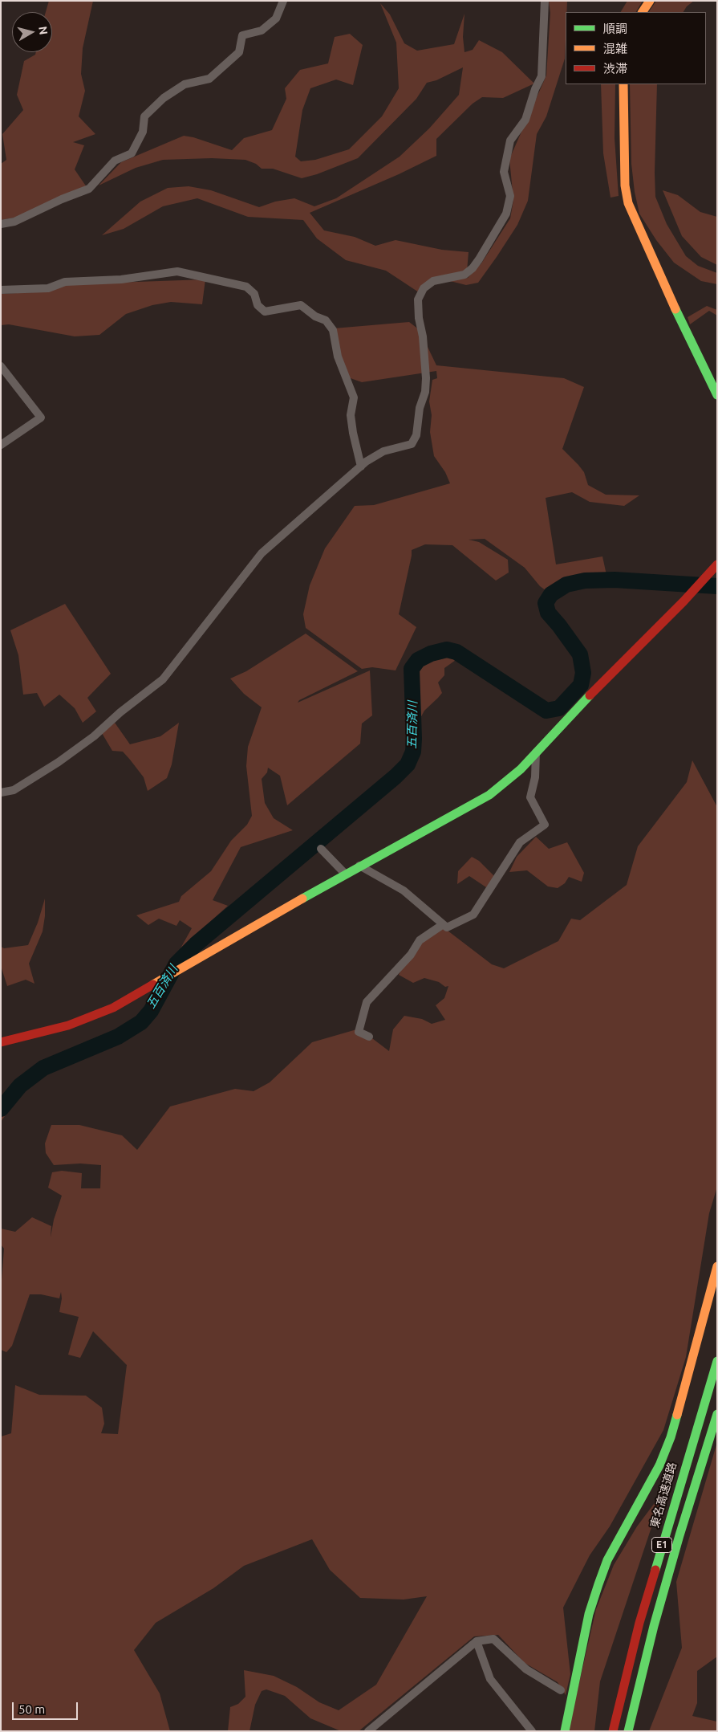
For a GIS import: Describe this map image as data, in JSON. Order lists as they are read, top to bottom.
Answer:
{
  "streets": {
    "main road": ["東名高速道路", "E1"]
  },
  "water": ["五百済川"],
  "legend": ["順調", "混雑", "渋滞"],
  "scale_bar": "50 m",
  "north": "right"
}
